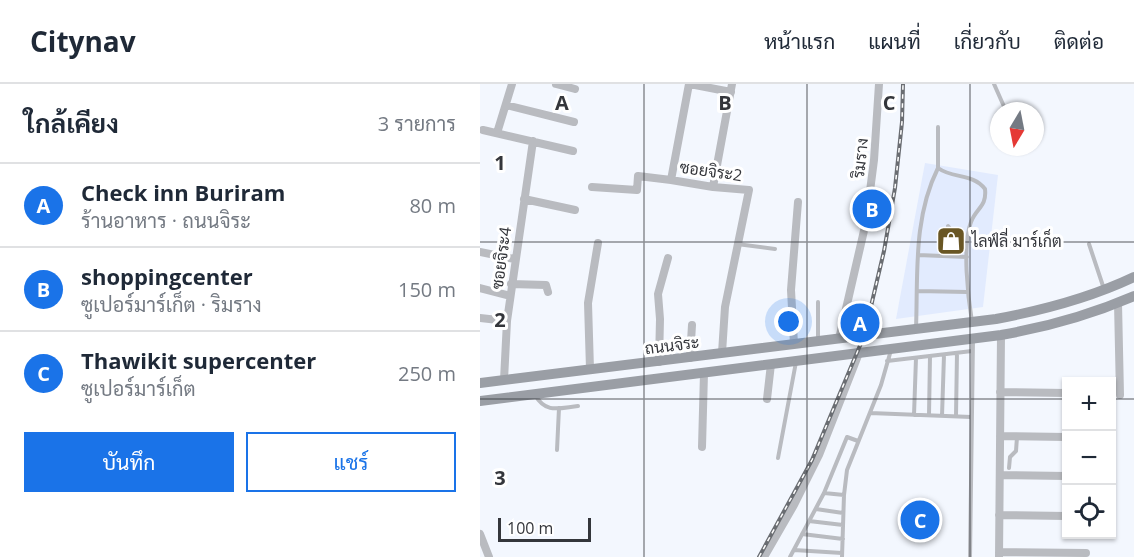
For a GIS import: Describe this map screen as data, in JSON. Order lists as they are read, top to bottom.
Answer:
{
  "streets": {
    "main road": ["ถนนจิระ"],
    "street": ["ริมราง", "ซอยจิระ2", "ซอยจิระ4"]
  },
  "crossings": [
    ["ริมราง", "ถนนจิระ"],
    ["ซอยจิระ2", "ถนนจิระ"],
    ["ซอยจิระ4", "ถนนจิระ"]
  ],
  "places": {
    "shop": ["ไลฟ์ลี่ มาร์เก็ต"]
  },
  "scale_bar": "100 m",
  "north": "bottom",
  "page": {
    "header": "Citynav",
    "nav": [
      "หน้าแรก",
      "แผนที่",
      "เกี่ยวกับ",
      "ติดต่อ"
    ],
    "heading": ["ใกล้เคียง", "3 รายการ"],
    "list": [
      {
        "mark": "A",
        "name": "Check inn Buriram",
        "note": "ร้านอาหาร · ถนนจิระ",
        "value": "80 m"
      },
      {
        "mark": "B",
        "name": "shoppingcenter",
        "note": "ซูเปอร์มาร์เก็ต · ริมราง",
        "value": "150 m"
      },
      {
        "mark": "C",
        "name": "Thawikit supercenter",
        "note": "ซูเปอร์มาร์เก็ต",
        "value": "250 m"
      }
    ],
    "pins": ["B", "A", "C"],
    "map_buttons": ["+", "−"],
    "buttons": ["บันทึก", "แชร์"],
    "scale": "100 m"
  },
  "grid": {
    "columns": ["A", "B", "C"],
    "rows": ["1", "2", "3"]
  }
}
